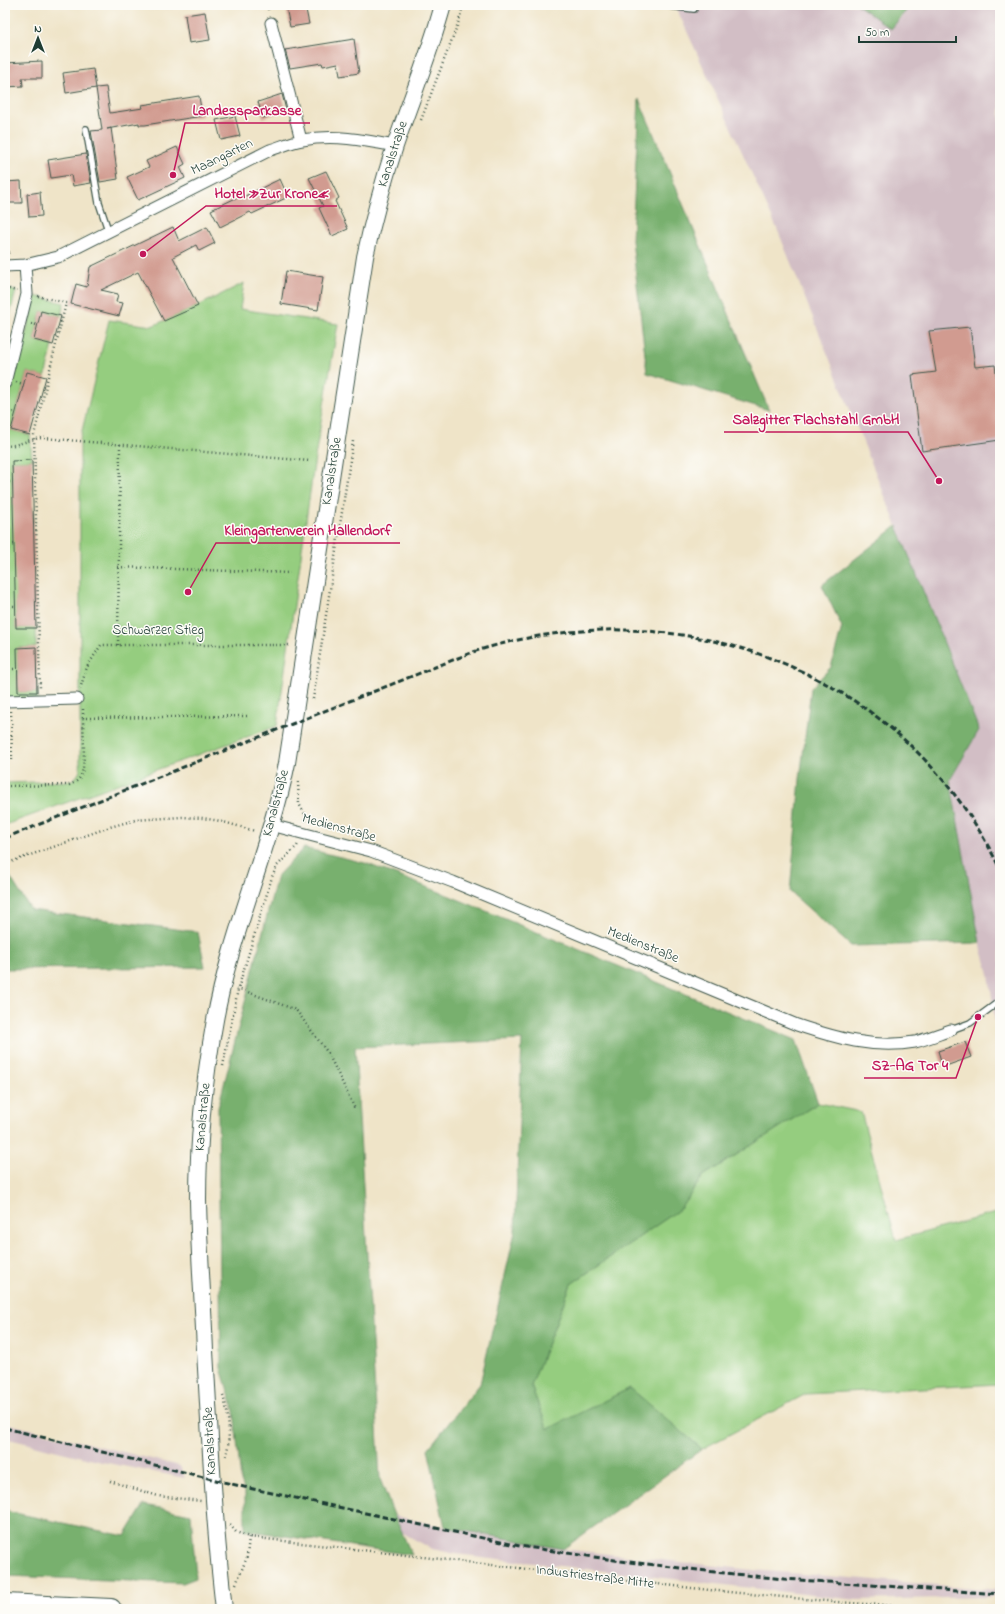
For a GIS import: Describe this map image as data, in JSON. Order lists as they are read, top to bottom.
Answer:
{
  "streets": {
    "street": ["Kanalstraße", "Maangarten", "Medienstraße"],
    "path": ["Schwarzer Stieg", "Industriestraße Mitte"]
  },
  "crossings": [
    ["Kanalstraße", "Maangarten"],
    ["Kanalstraße", "Schwarzer Stieg"],
    ["Kanalstraße", "Medienstraße"]
  ],
  "places": [
    "Landessparkasse",
    "Hotel »Zur Krone«",
    "Salzgitter Flachstahl GmbH",
    "Kleingartenverein Hallendorf",
    "SZ-AG Tor 4"
  ],
  "scale_bar": "50 m",
  "north": "top"
}
